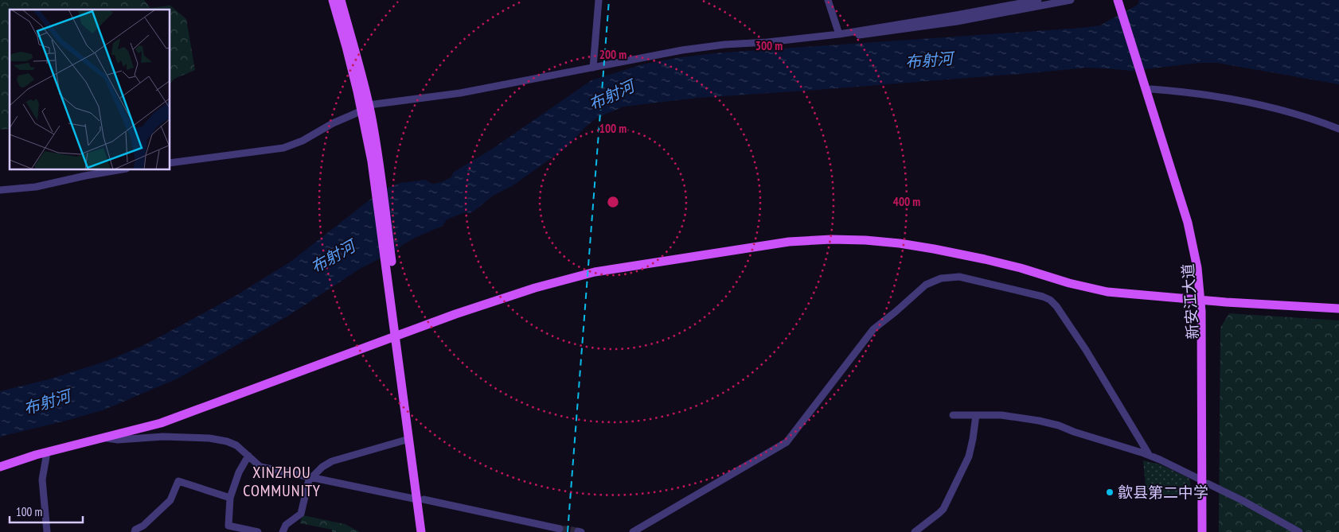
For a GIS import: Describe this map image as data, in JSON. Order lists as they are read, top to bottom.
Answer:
{
  "streets": {
    "main road": ["新安江大道"]
  },
  "districts": ["XINZHOU COMMUNITY"],
  "water": ["布射河"],
  "places": ["歙县第二中学"],
  "scale_bar": "100 m",
  "rings": [
    "300 m",
    "200 m",
    "100 m",
    "400 m"
  ]
}
